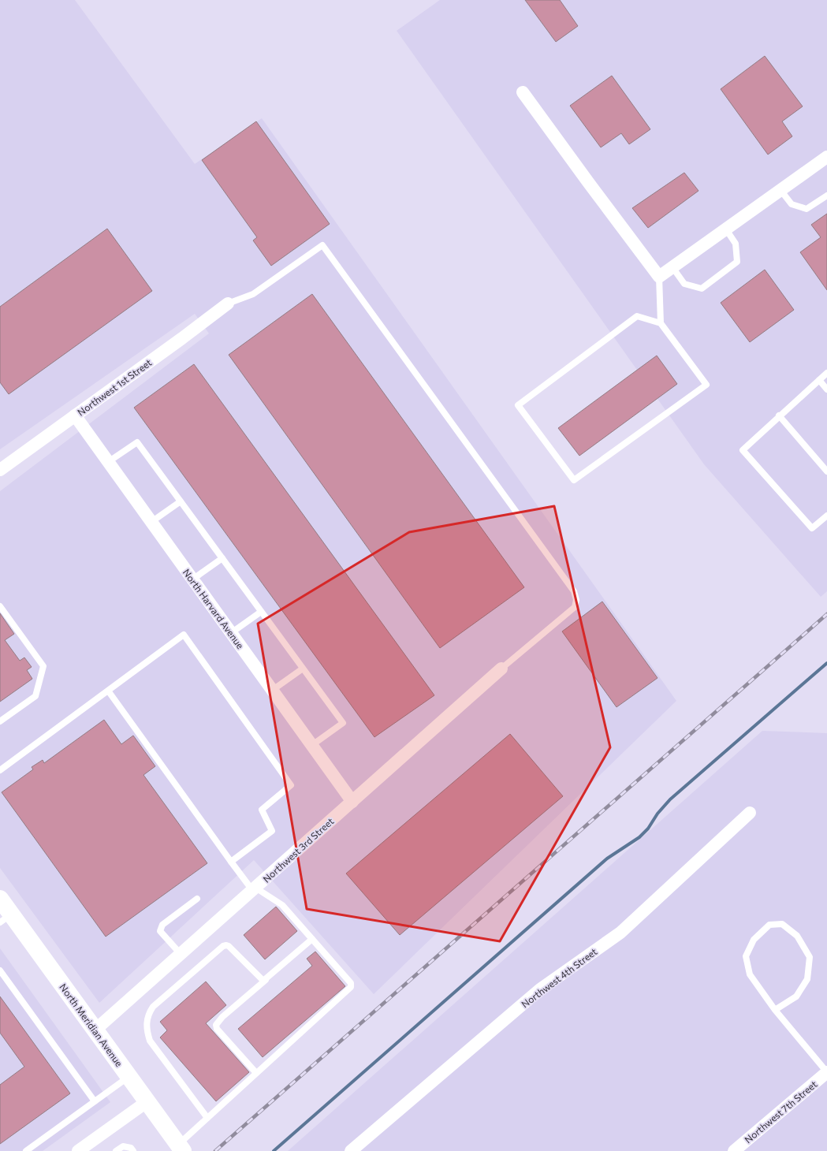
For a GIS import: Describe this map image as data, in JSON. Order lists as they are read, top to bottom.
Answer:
{
  "streets": {
    "main road": ["North Meridian Avenue"],
    "street": [
      "Northwest 1st Street",
      "North Harvard Avenue",
      "Northwest 3rd Street",
      "Northwest 4th Street",
      "Northwest 7th Street"
    ]
  },
  "crossings": [
    ["Northwest 1st Street", "North Harvard Avenue"],
    ["North Harvard Avenue", "Northwest 3rd Street"],
    ["Northwest 3rd Street", "North Meridian Avenue"]
  ]
}
